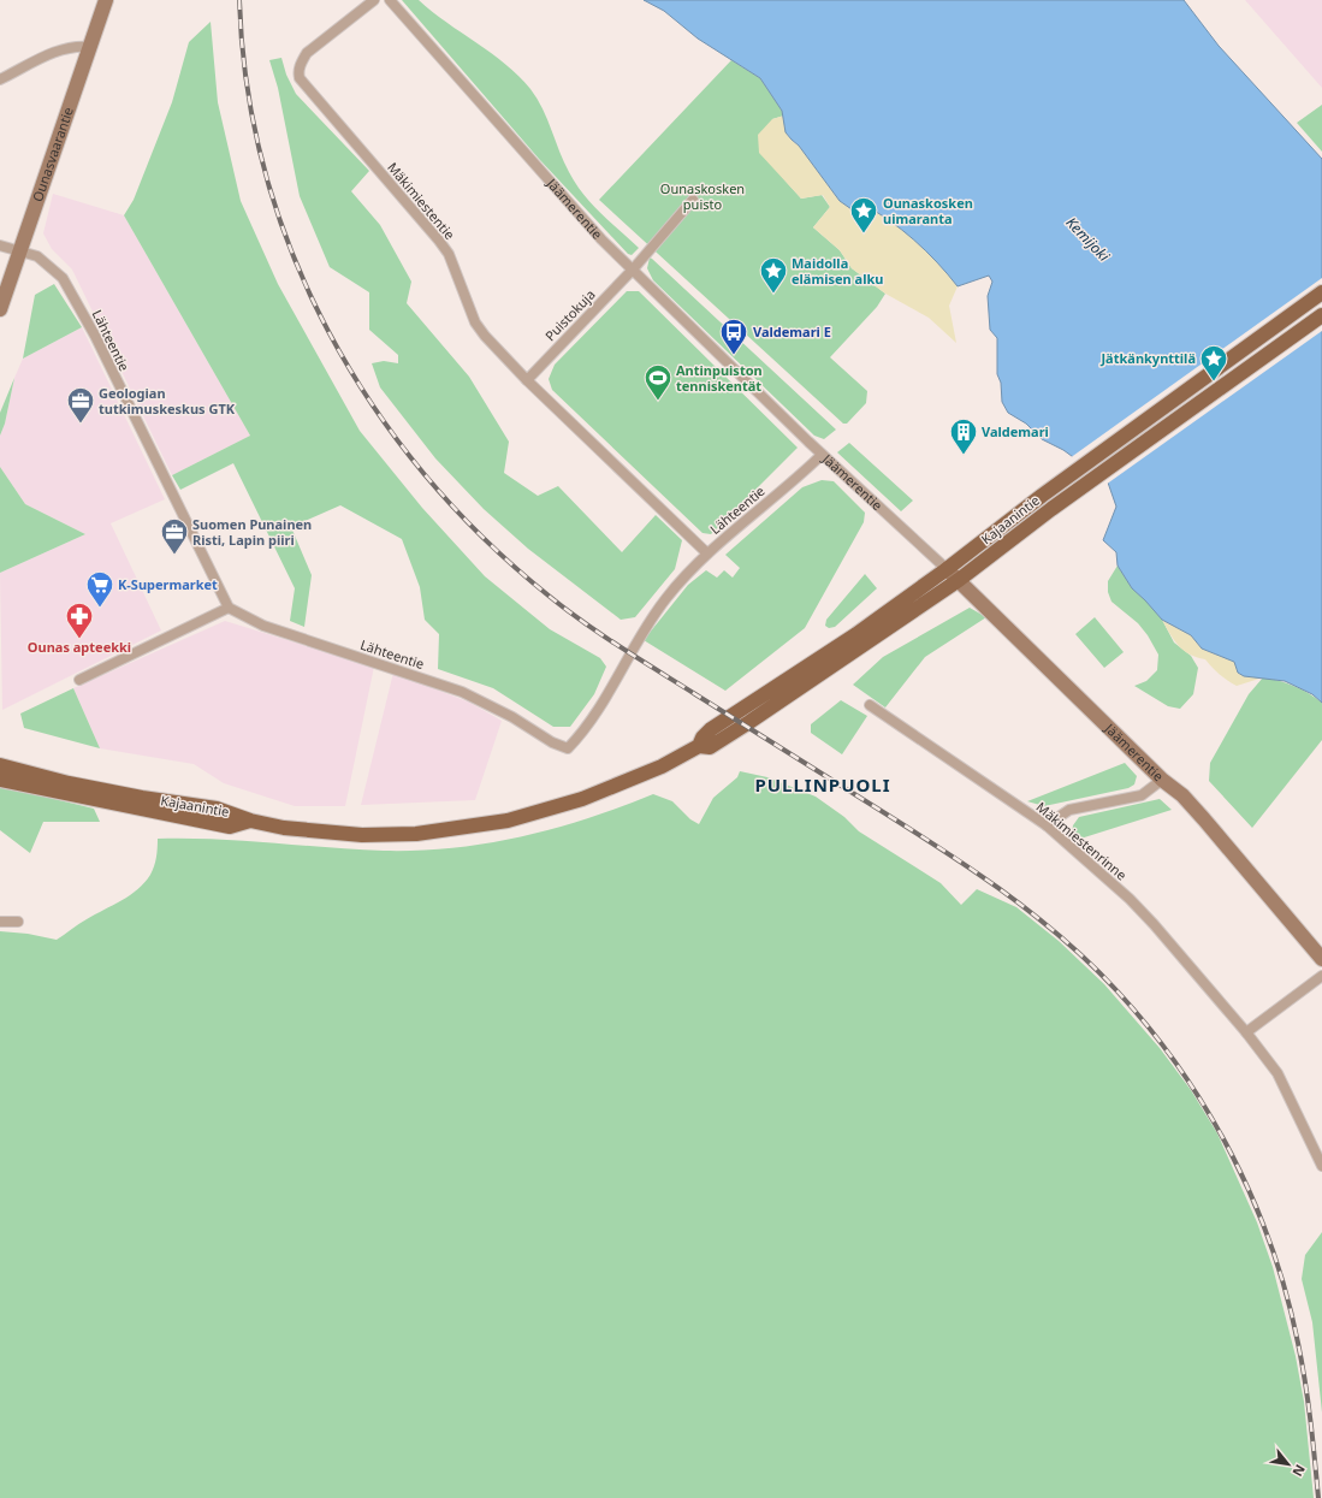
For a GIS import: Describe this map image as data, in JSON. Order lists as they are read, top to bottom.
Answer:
{
  "streets": {
    "main road": ["Ounasvaarantie", "Jäämerentie", "Kajaanintie"],
    "street": [
      "Mäkimiestentie",
      "Puistokuja",
      "Lähteentie",
      "Mäkimiestenrinne"
    ]
  },
  "crossings": [
    ["Ounasvaarantie", "Lähteentie"],
    ["Mäkimiestentie", "Puistokuja"],
    ["Mäkimiestentie", "Lähteentie"],
    ["Jäämerentie", "Puistokuja"],
    ["Jäämerentie", "Lähteentie"],
    ["Jäämerentie", "Kajaanintie"]
  ],
  "districts": ["PULLINPUOLI"],
  "water": ["Kemijoki"],
  "parks": ["Ounaskosken puisto"],
  "places": {
    "place": ["Ounaskosken uimaranta", "Maidolla elämisen alku", "Jätkänkynttilä"],
    "bus stop": ["Valdemari E"],
    "sports": ["Antinpuiston tenniskentät"],
    "office": ["Geologian tutkimuskeskus GTK", "Suomen Punainen Risti, Lapin piiri"],
    "building": ["Valdemari"],
    "supermarket": ["K-Supermarket"],
    "pharmacy": ["Ounas apteekki"]
  },
  "north": "bottom right"
}
